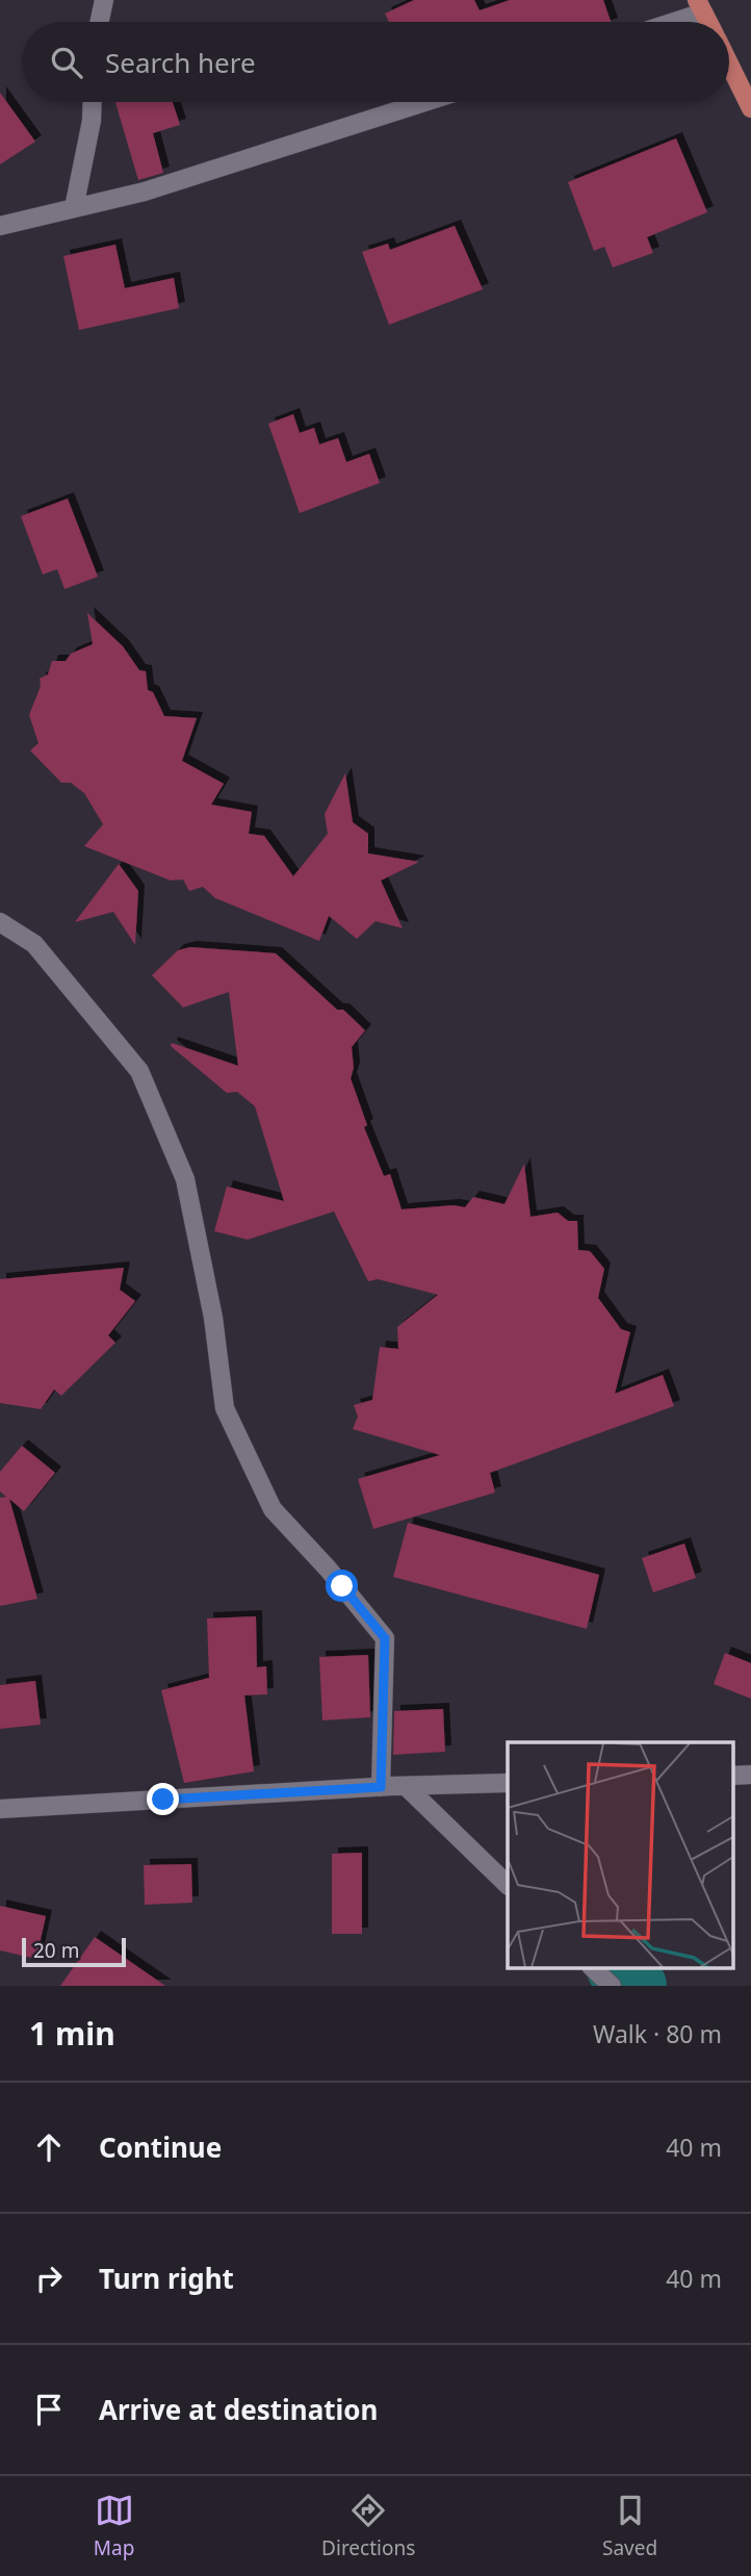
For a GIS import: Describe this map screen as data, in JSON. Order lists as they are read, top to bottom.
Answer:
{
  "scale_bar": "20 m",
  "page": {
    "search": "Search here",
    "scale": "20 m",
    "heading": ["1 min", "Walk · 80 m"],
    "list": [
      ["Continue", "40 m"],
      ["Turn right", "40 m"],
      "Arrive at destination"
    ],
    "nav": ["Map", "Directions", "Saved"]
  }
}
